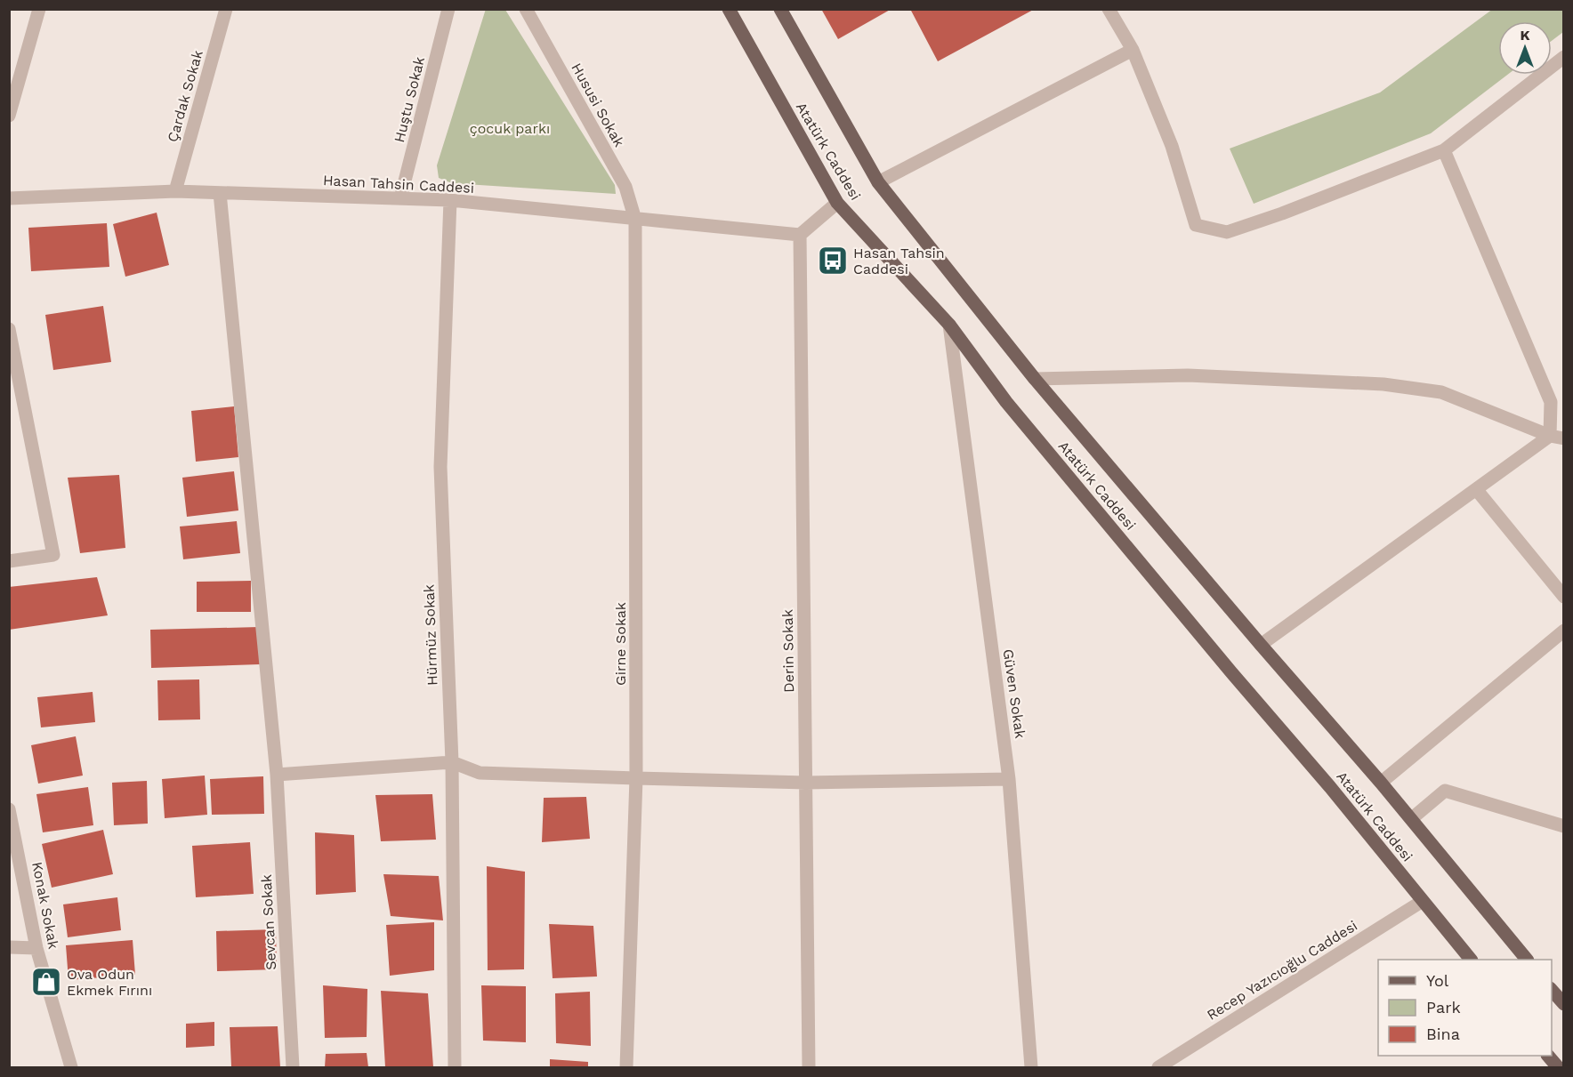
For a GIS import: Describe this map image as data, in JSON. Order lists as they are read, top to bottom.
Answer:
{
  "streets": {
    "main road": ["Atatürk Caddesi"],
    "street": [
      "Çardak Sokak",
      "Huştu Sokak",
      "Hususi Sokak",
      "Hasan Tahsin Caddesi",
      "Hürmüz Sokak",
      "Girne Sokak",
      "Derin Sokak",
      "Güven Sokak",
      "Konak Sokak",
      "Sevcan Sokak",
      "Recep Yazıcıoğlu Caddesi"
    ]
  },
  "crossings": [
    ["Çardak Sokak", "Hasan Tahsin Caddesi"],
    ["Huştu Sokak", "Hasan Tahsin Caddesi"],
    ["Hususi Sokak", "Hasan Tahsin Caddesi"],
    ["Hususi Sokak", "Girne Sokak"],
    ["Atatürk Caddesi", "Güven Sokak"],
    ["Atatürk Caddesi", "Recep Yazıcıoğlu Caddesi"],
    ["Hasan Tahsin Caddesi", "Hürmüz Sokak"],
    ["Hasan Tahsin Caddesi", "Girne Sokak"],
    ["Hasan Tahsin Caddesi", "Derin Sokak"],
    ["Hasan Tahsin Caddesi", "Sevcan Sokak"]
  ],
  "parks": ["çocuk parkı"],
  "places": {
    "bus stop": ["Hasan Tahsin Caddesi"],
    "shop": ["Ova Odun Ekmek Fırını"]
  },
  "legend": ["Yol", "Park", "Bina"],
  "north": "top"
}
